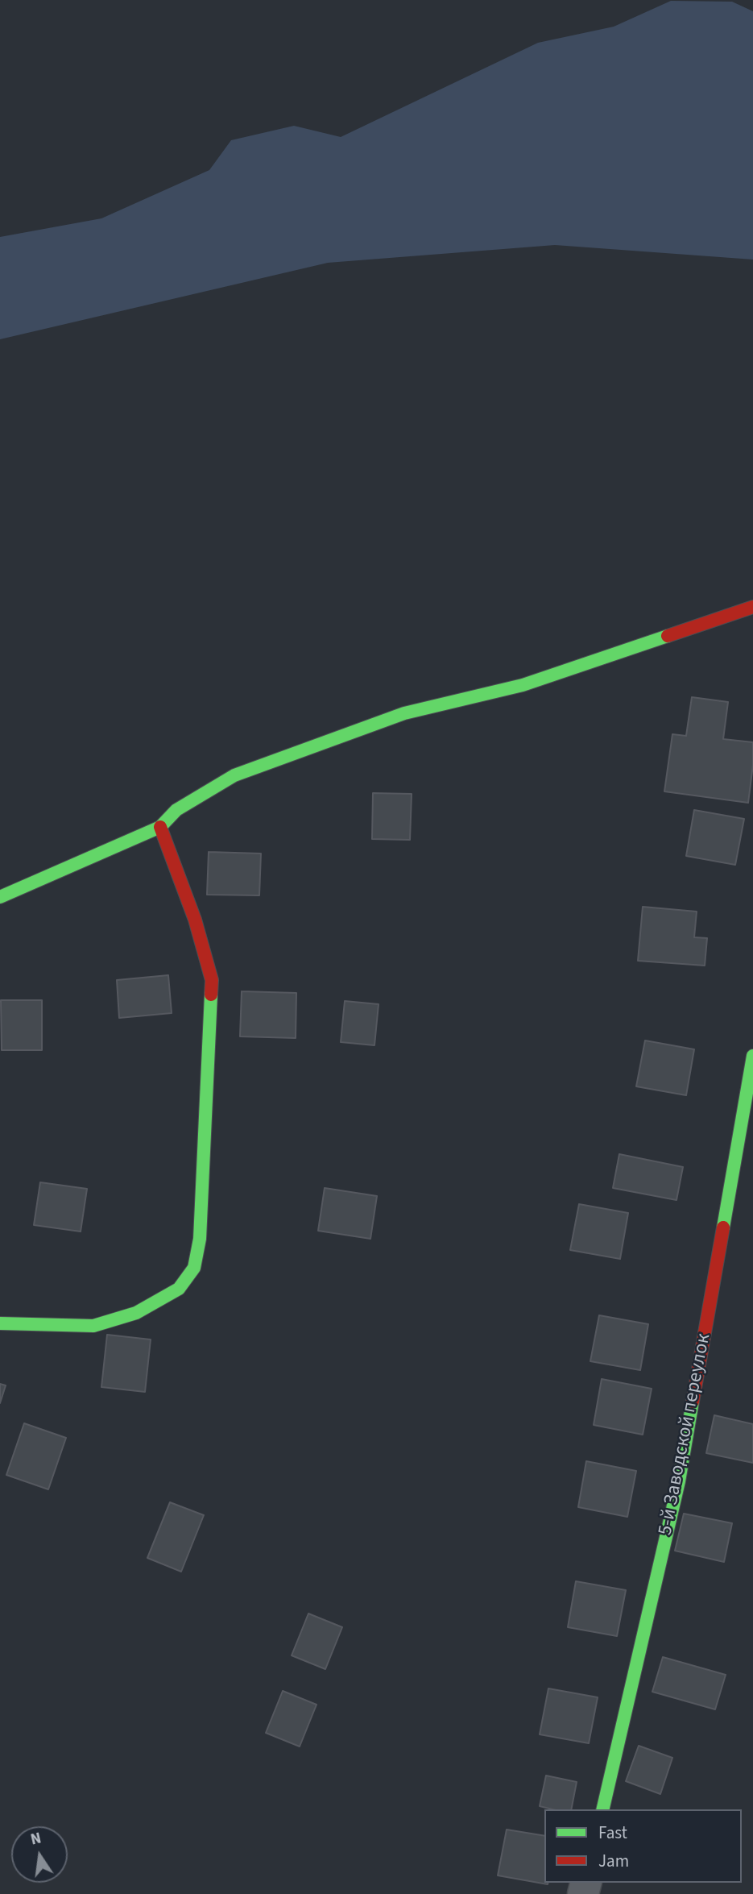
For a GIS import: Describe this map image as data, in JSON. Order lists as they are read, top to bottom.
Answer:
{
  "streets": {
    "street": ["5-й Заводской переулок"]
  },
  "legend": ["Fast", "Jam"],
  "north": "top"
}
